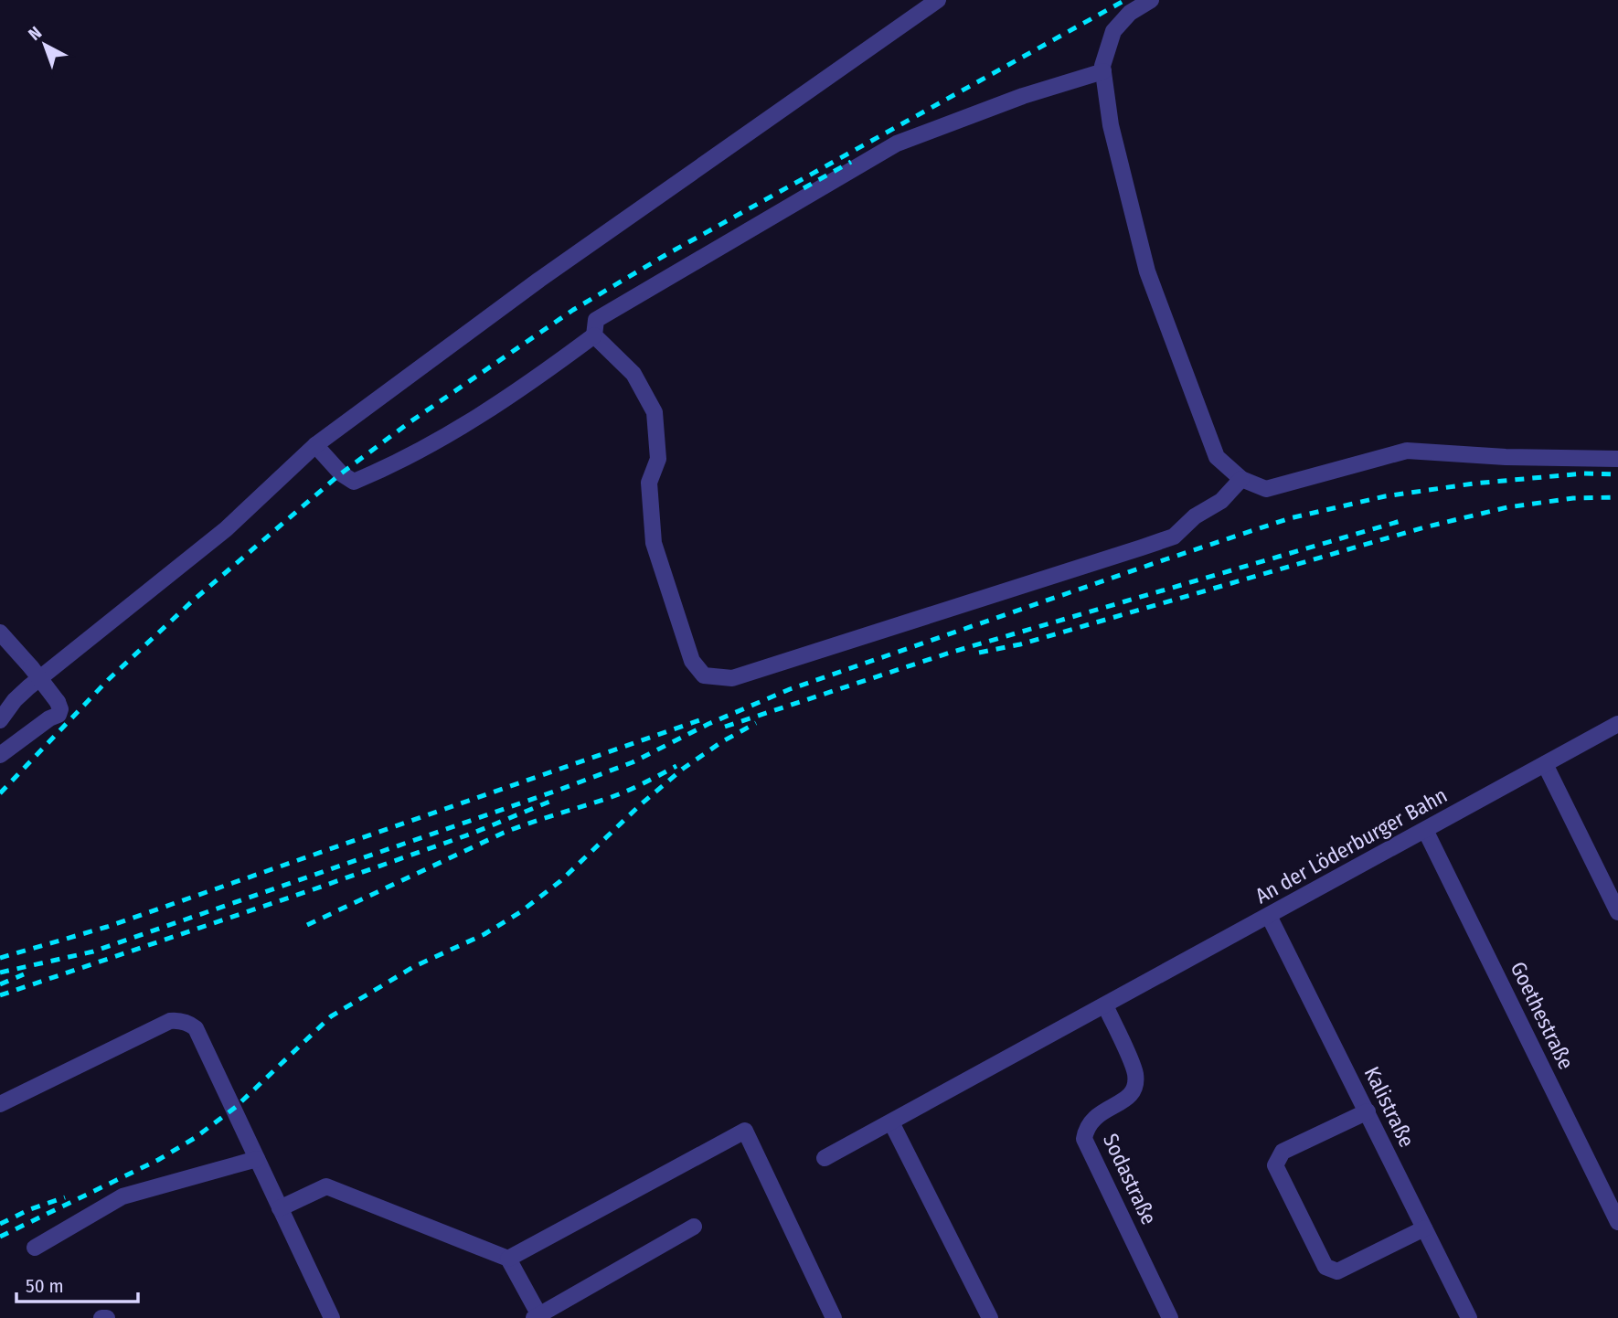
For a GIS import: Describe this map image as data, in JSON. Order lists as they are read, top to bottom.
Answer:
{
  "streets": {
    "street": [
      "An der Löderburger Bahn",
      "Goethestraße",
      "Kalistraße",
      "Sodastraße"
    ]
  },
  "crossings": [
    ["An der Löderburger Bahn", "Goethestraße"],
    ["An der Löderburger Bahn", "Kalistraße"],
    ["An der Löderburger Bahn", "Sodastraße"]
  ],
  "scale_bar": "50 m",
  "north": "top left"
}
